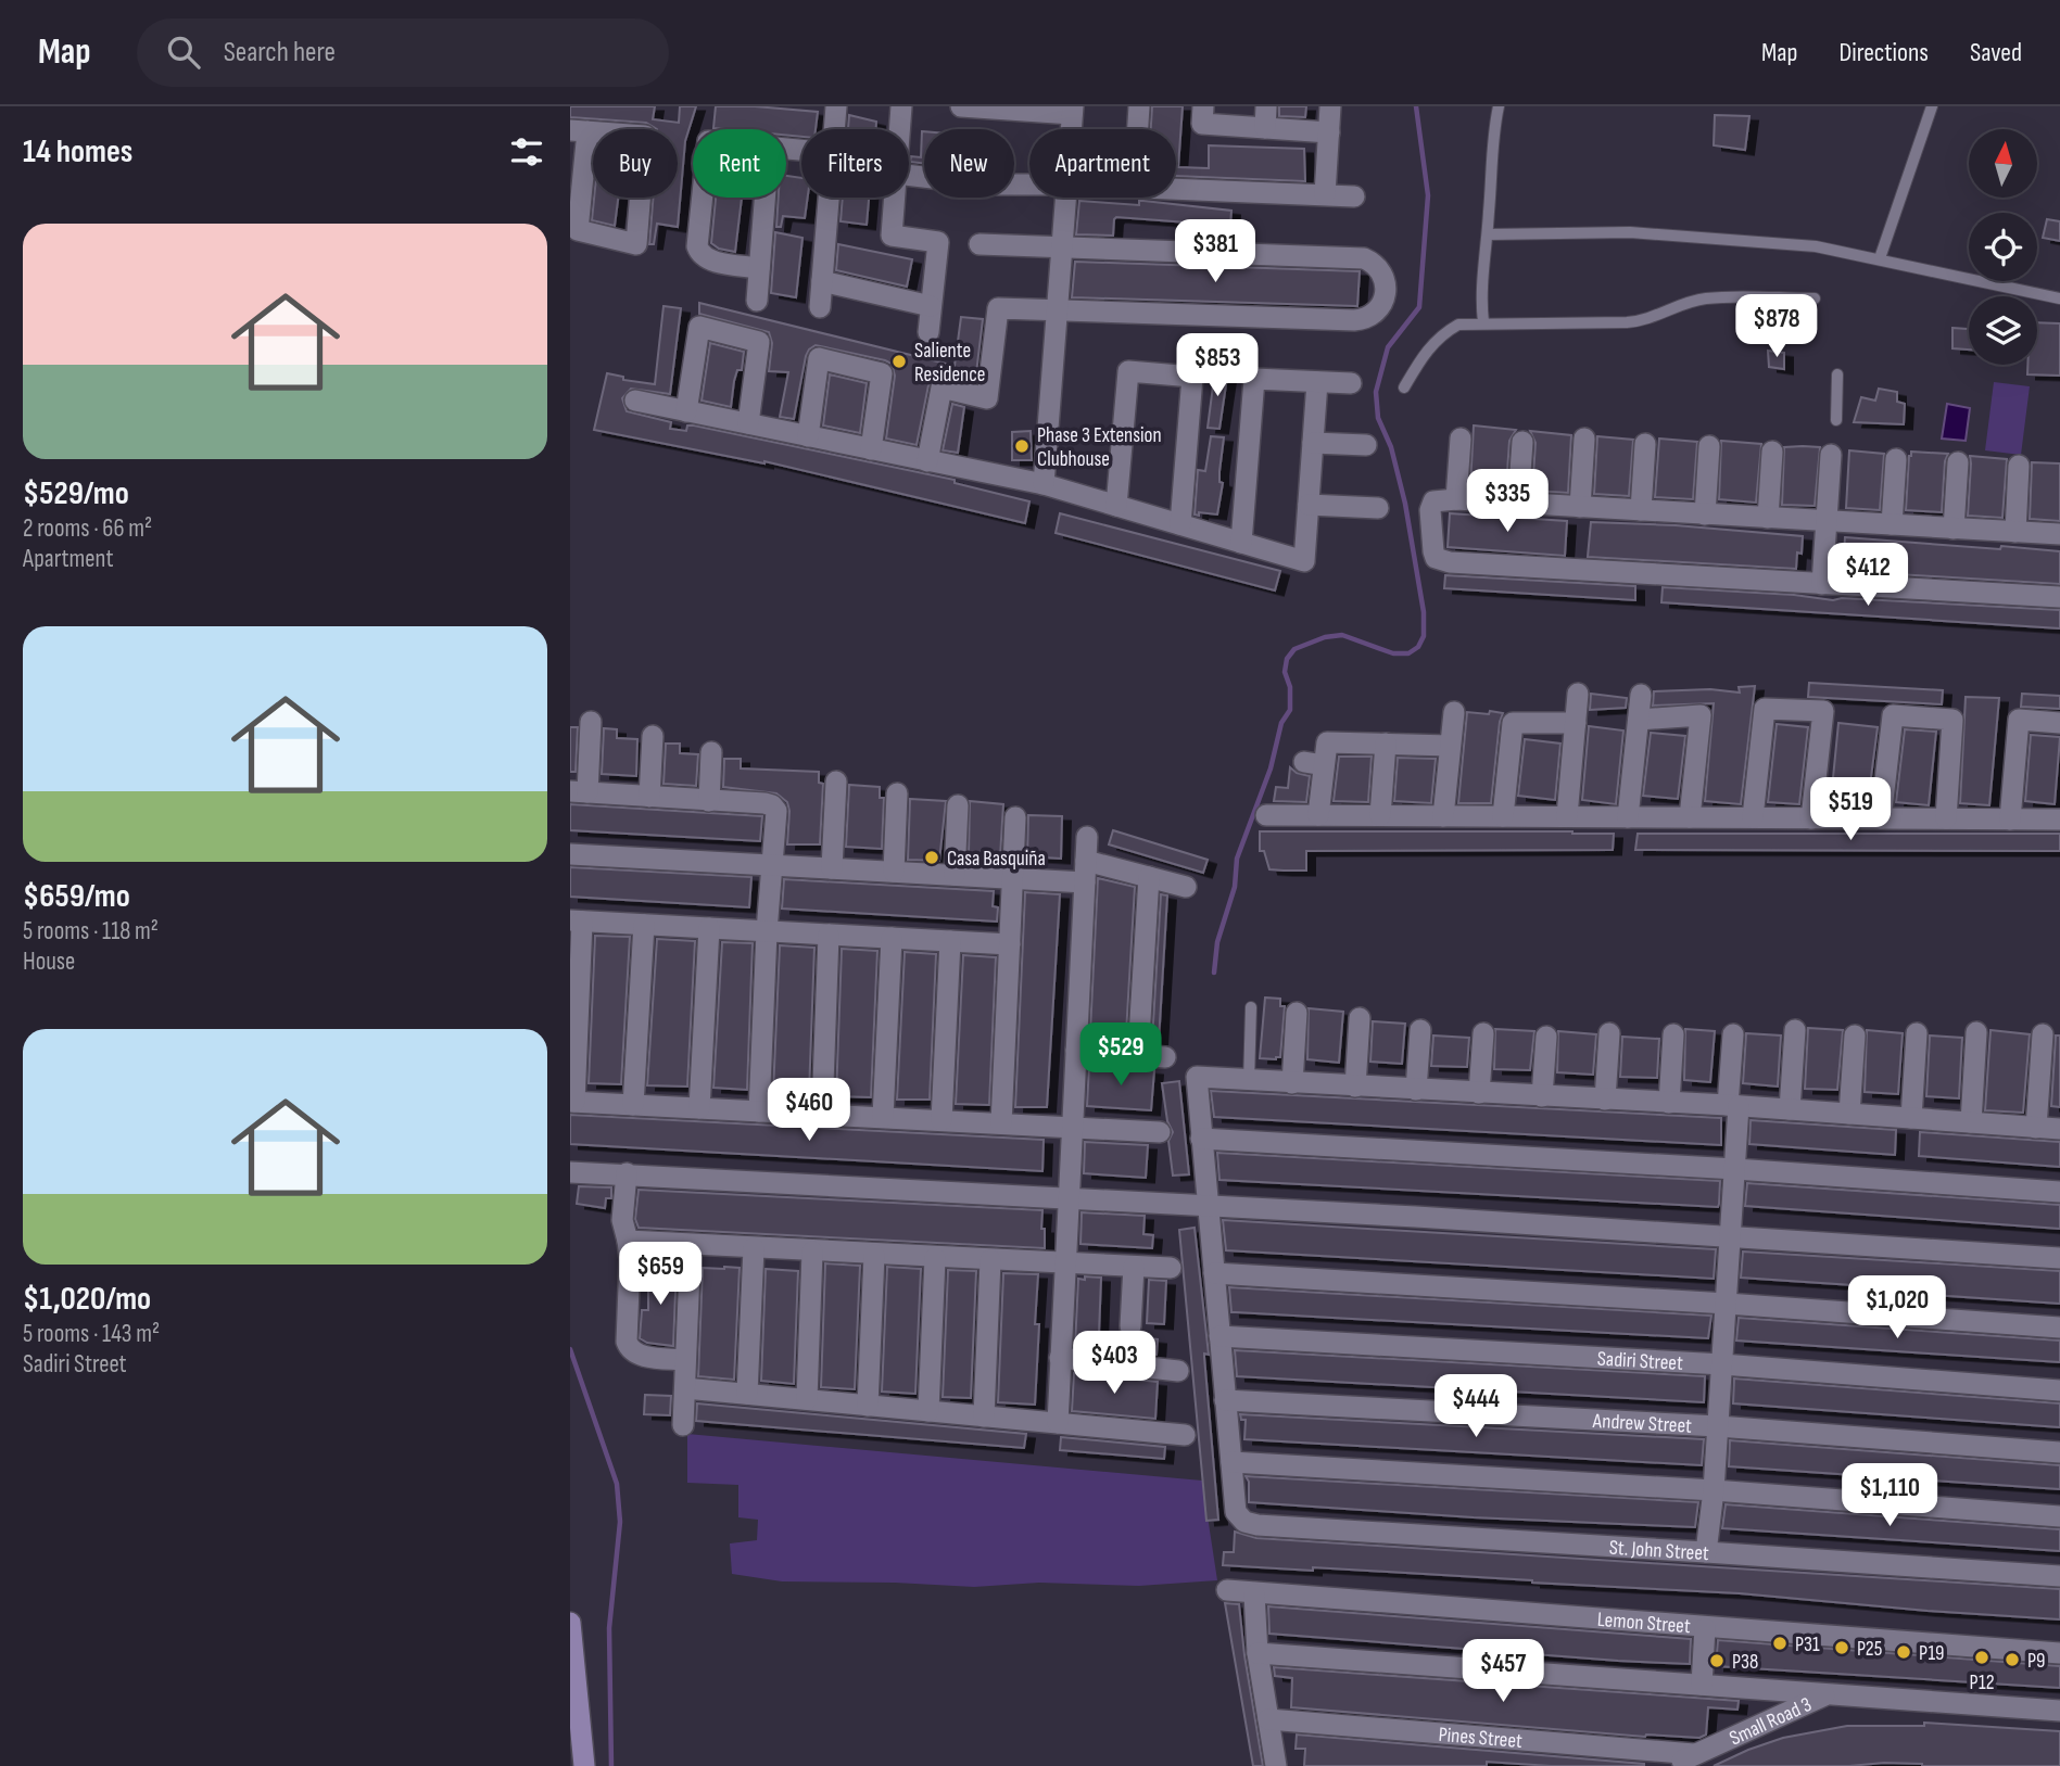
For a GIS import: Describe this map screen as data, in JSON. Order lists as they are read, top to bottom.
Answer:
{
  "streets": {
    "street": [
      "Sadiri Street",
      "Andrew Street",
      "St. John Street",
      "Lemon Street",
      "Small Road 3",
      "Pines Street"
    ]
  },
  "crossings": [
    ["Small Road 3", "Pines Street"]
  ],
  "places": [
    "Saliente Residence",
    "Phase 3 Extension Clubhouse",
    "Casa Basquiña",
    "P31",
    "P25",
    "P19",
    "P12",
    "P9",
    "P38"
  ],
  "north": "top",
  "page": {
    "header": "Map",
    "search": "Search here",
    "nav": ["Map", "Directions", "Saved"],
    "heading": "14 homes",
    "chip": [
      "Buy",
      "Rent",
      "Filters",
      "New",
      "Apartment"
    ],
    "list": [
      {
        "name": "$529/mo",
        "note": "2 rooms · 66 m² · Apartment"
      },
      {
        "name": "$659/mo",
        "note": "5 rooms · 118 m² · House"
      },
      {
        "name": "$1,020/mo",
        "note": "5 rooms · 143 m² · Sadiri Street"
      }
    ],
    "price": [
      "$381",
      "$878",
      "$853",
      "$335",
      "$412",
      "$519",
      "$529",
      "$460",
      "$659",
      "$1,020",
      "$403",
      "$444",
      "$1,110",
      "$457"
    ]
  }
}
